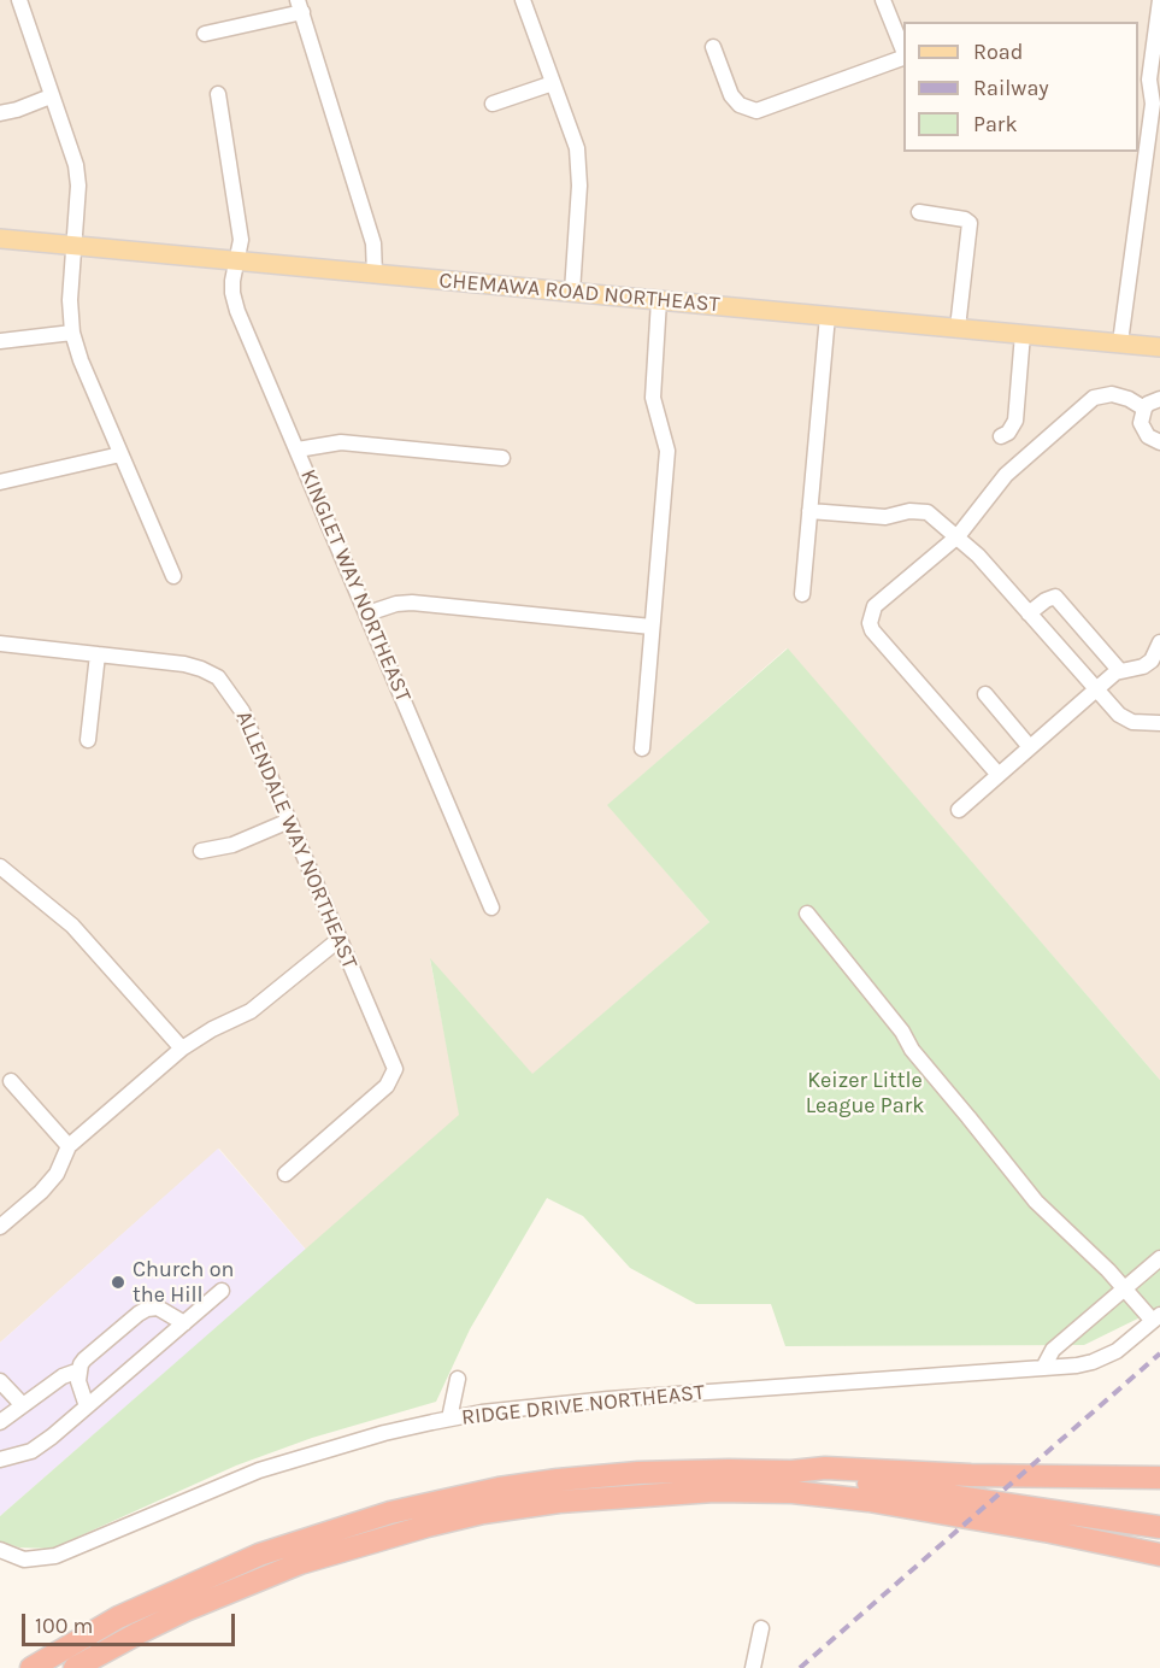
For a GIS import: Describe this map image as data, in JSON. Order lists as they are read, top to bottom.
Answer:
{
  "streets": {
    "main road": ["CHEMAWA ROAD NORTHEAST"],
    "street": ["KINGLET WAY NORTHEAST", "ALLENDALE WAY NORTHEAST", "RIDGE DRIVE NORTHEAST"]
  },
  "crossings": [
    ["CHEMAWA ROAD NORTHEAST", "KINGLET WAY NORTHEAST"]
  ],
  "parks": ["Keizer Little League Park"],
  "places": ["Church on the Hill"],
  "legend": ["Road", "Railway", "Park"],
  "scale_bar": "100 m"
}
